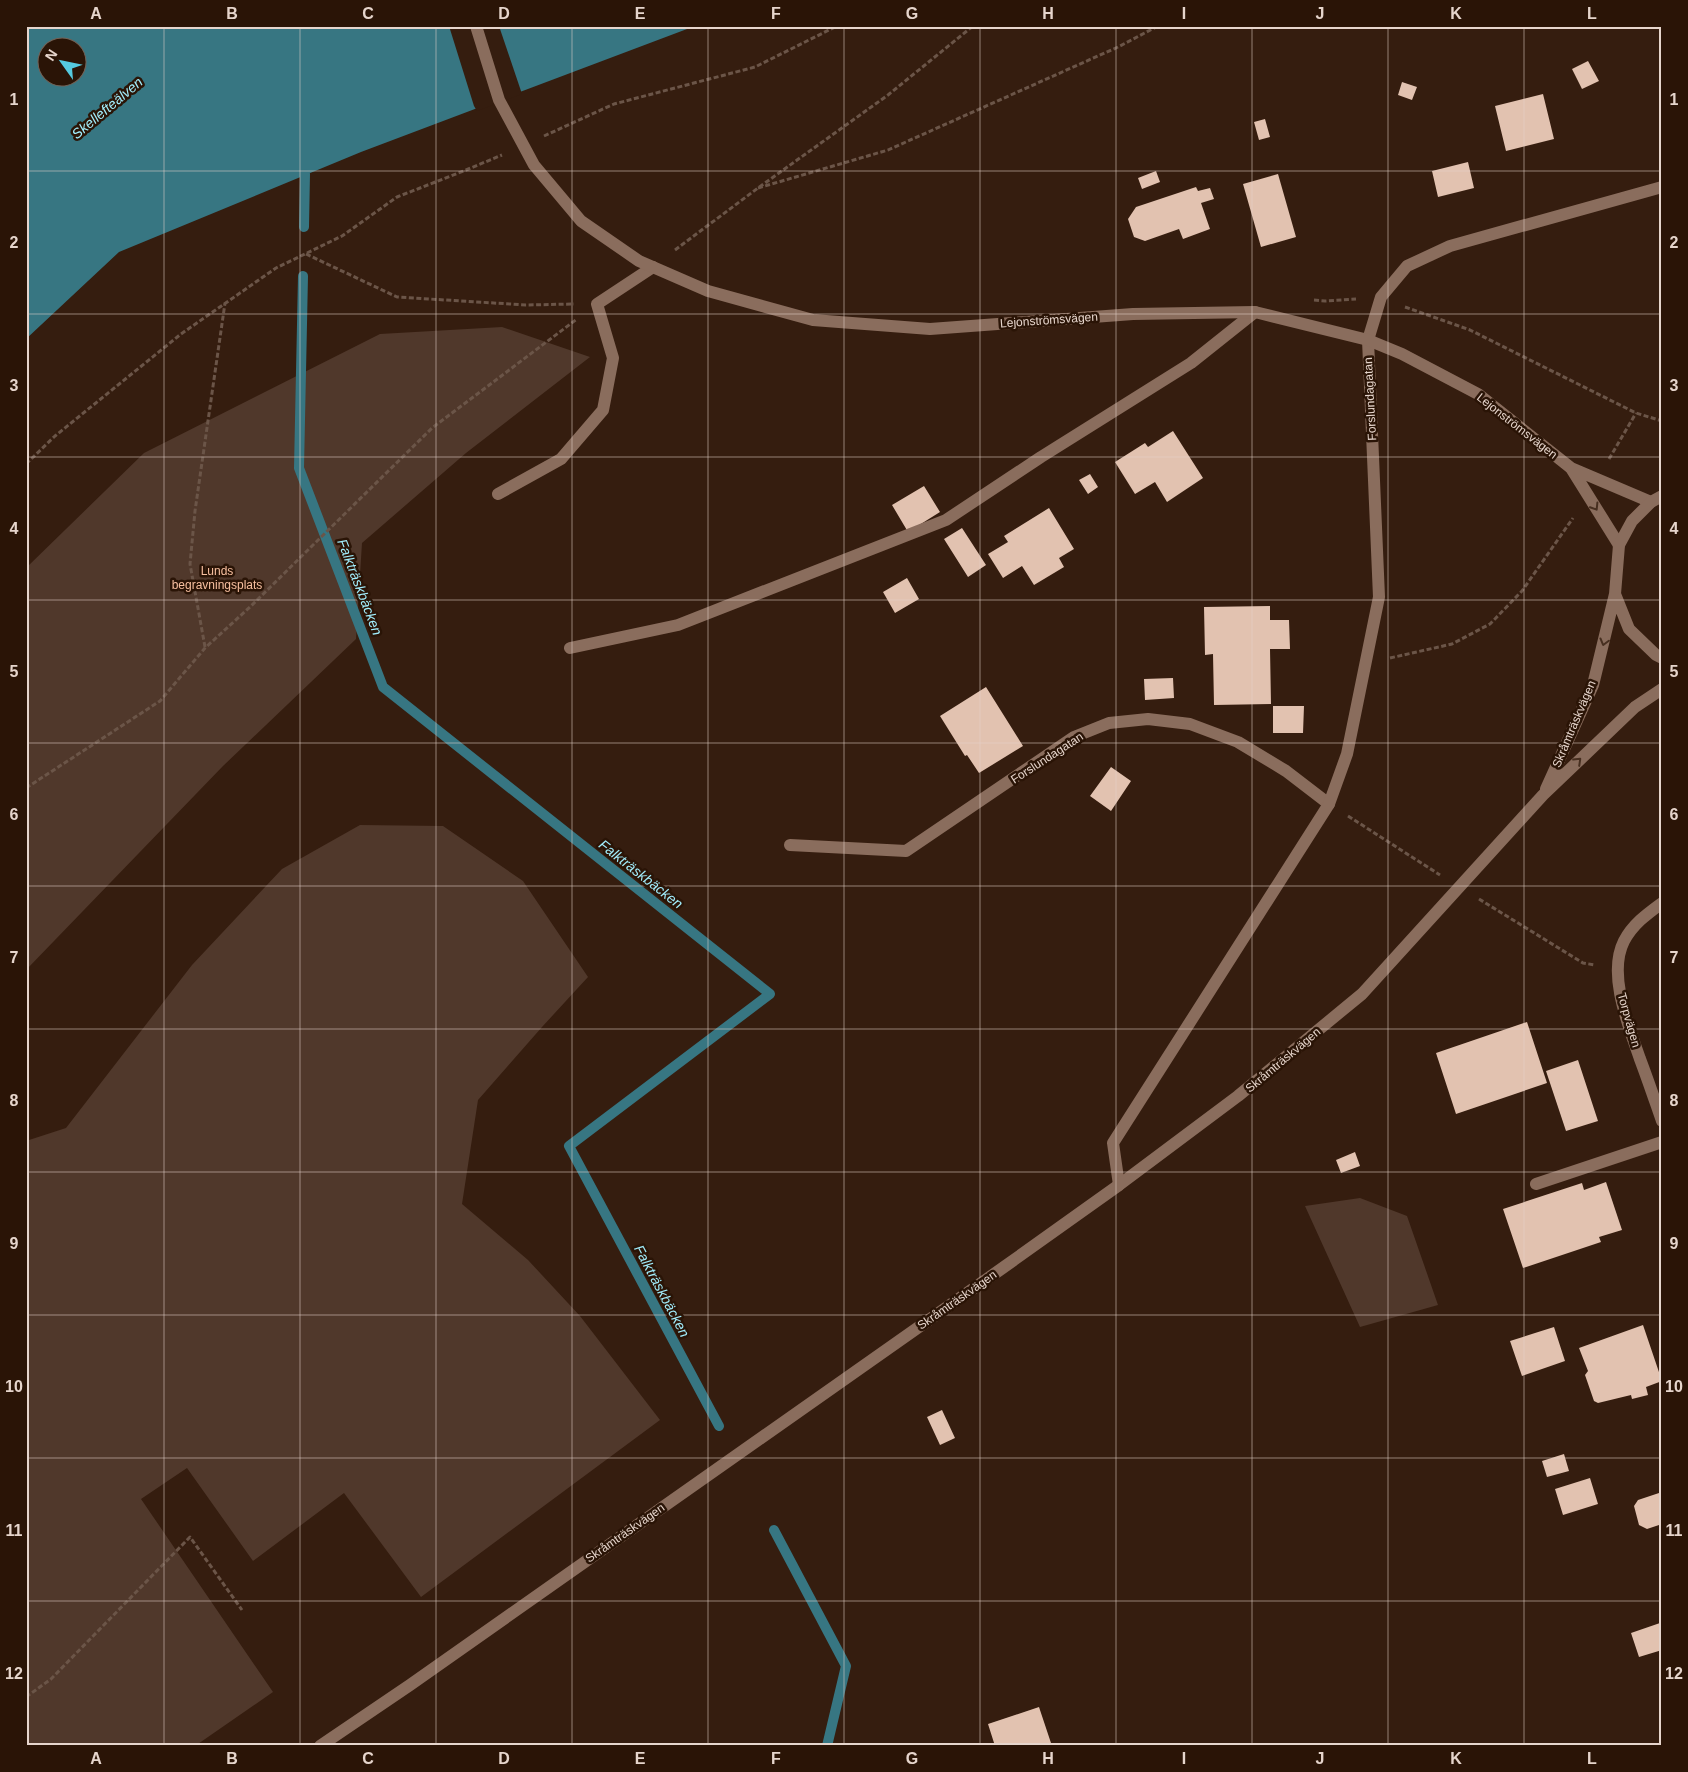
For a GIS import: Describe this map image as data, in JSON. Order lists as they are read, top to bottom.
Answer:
{
  "streets": {
    "street": [
      "Lejonströmsvägen",
      "Forslundagatan",
      "Skråmträskvägen",
      "Torpvägen"
    ]
  },
  "crossings": [
    ["Lejonströmsvägen", "Forslundagatan"],
    ["Lejonströmsvägen", "Skråmträskvägen"],
    ["Forslundagatan", "Skråmträskvägen"]
  ],
  "water": ["Skellefteälven", "Falkträskbäcken"],
  "parks": ["Lunds begravningsplats"],
  "north": "top left",
  "grid": {
    "columns": [
      "A",
      "B",
      "C",
      "D",
      "E",
      "F",
      "G",
      "H",
      "I",
      "J",
      "K",
      "L"
    ],
    "rows": [
      "1",
      "2",
      "3",
      "4",
      "5",
      "6",
      "7",
      "8",
      "9",
      "10",
      "11",
      "12"
    ]
  }
}
